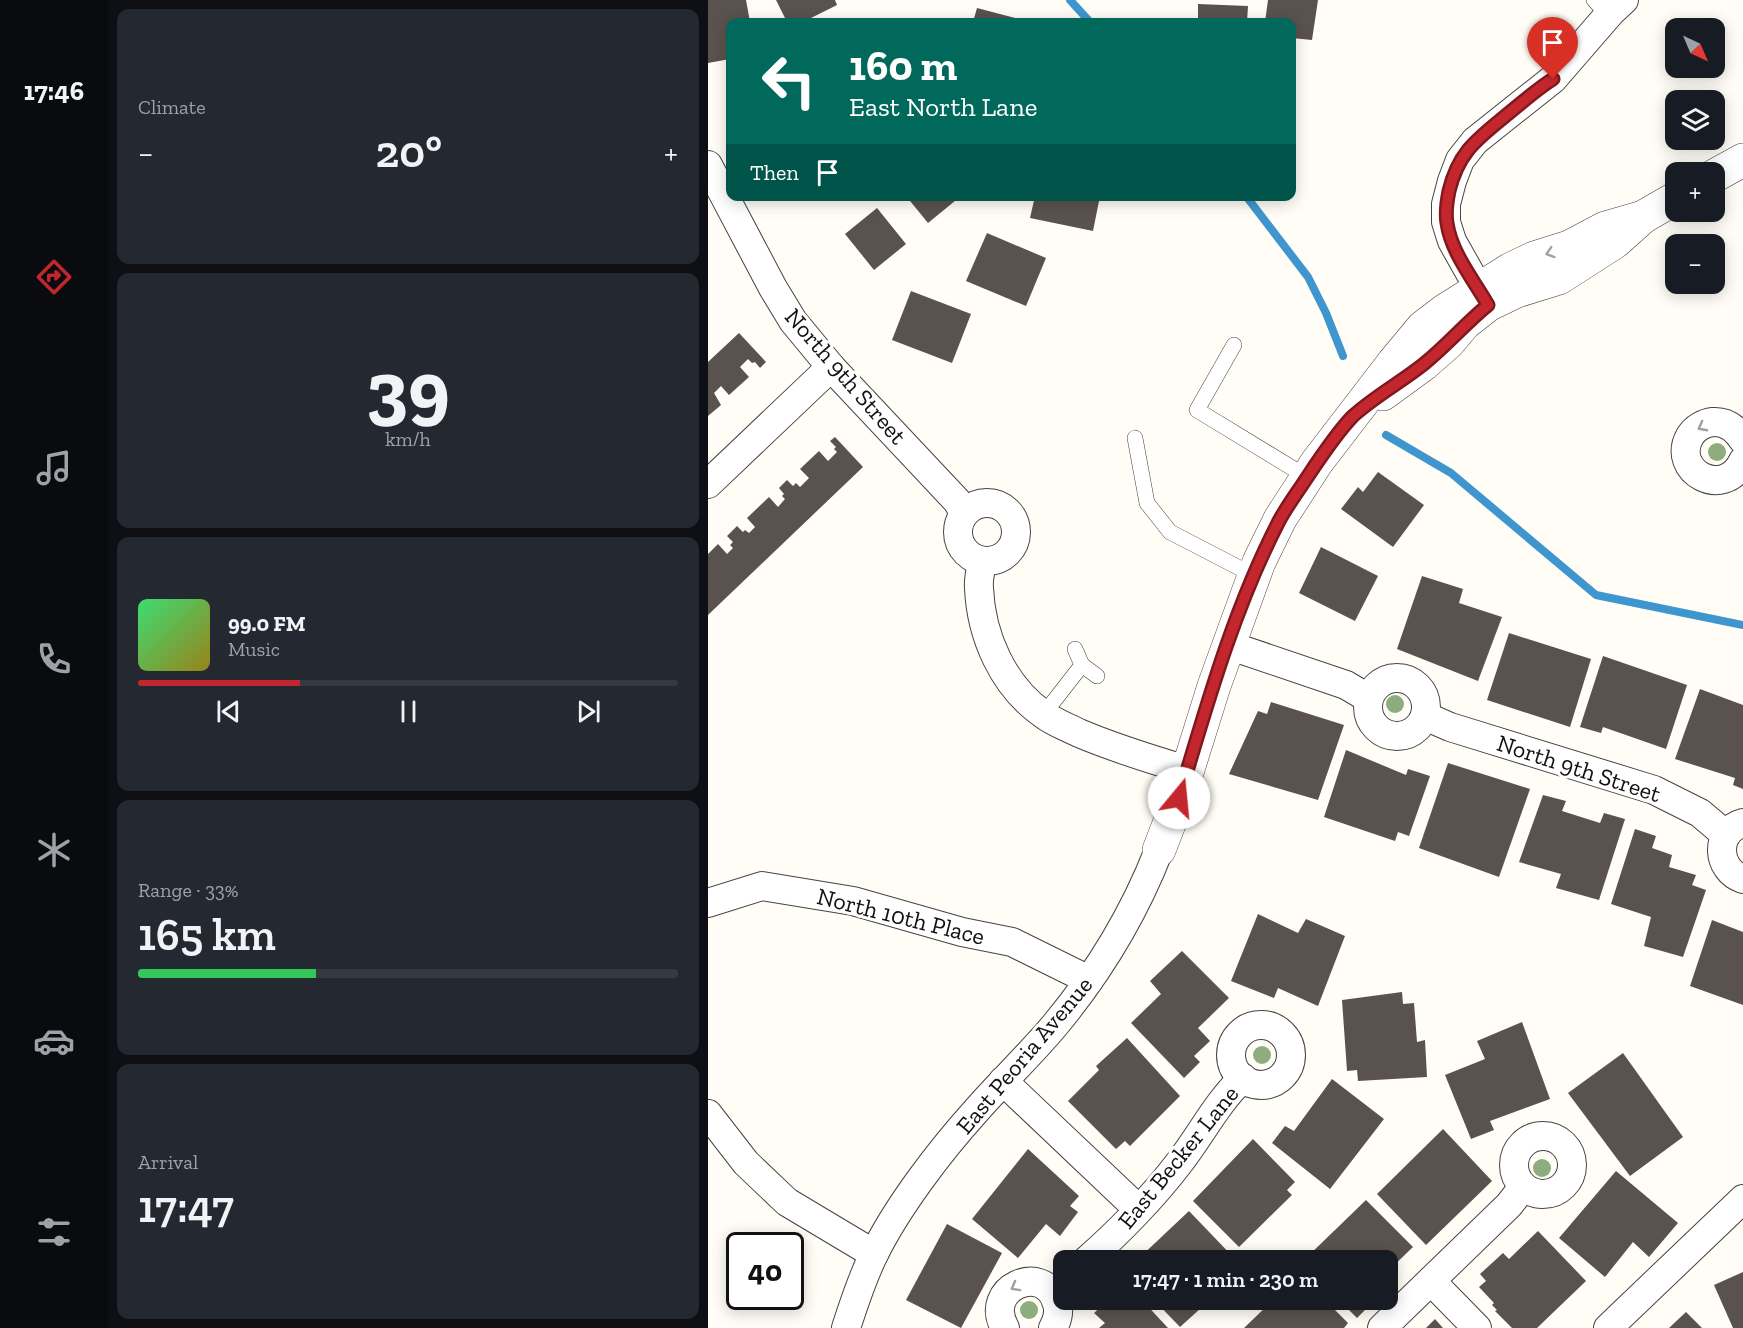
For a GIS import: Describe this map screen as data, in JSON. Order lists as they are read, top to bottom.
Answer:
{
  "streets": {
    "street": [
      "North 9th Street",
      "North 10th Place",
      "East Peoria Avenue",
      "East Becker Lane"
    ]
  },
  "crossings": [
    ["North 10th Place", "East Peoria Avenue"]
  ],
  "north": "bottom right",
  "page": {
    "tabs": "17:46",
    "tile": [
      "Climate",
      ["39", "km/h"],
      ["Range · 33%", "165 km"],
      ["Arrival", "17:47"]
    ],
    "map_buttons": ["+", "−"],
    "turn": ["160 m", "East North Lane"],
    "heat": ["−", "20°", "+"],
    "then": "Then",
    "song": ["99.0 FM", "Music"],
    "limit": "40",
    "trip": "17:47 · 1 min · 230 m"
  }
}
